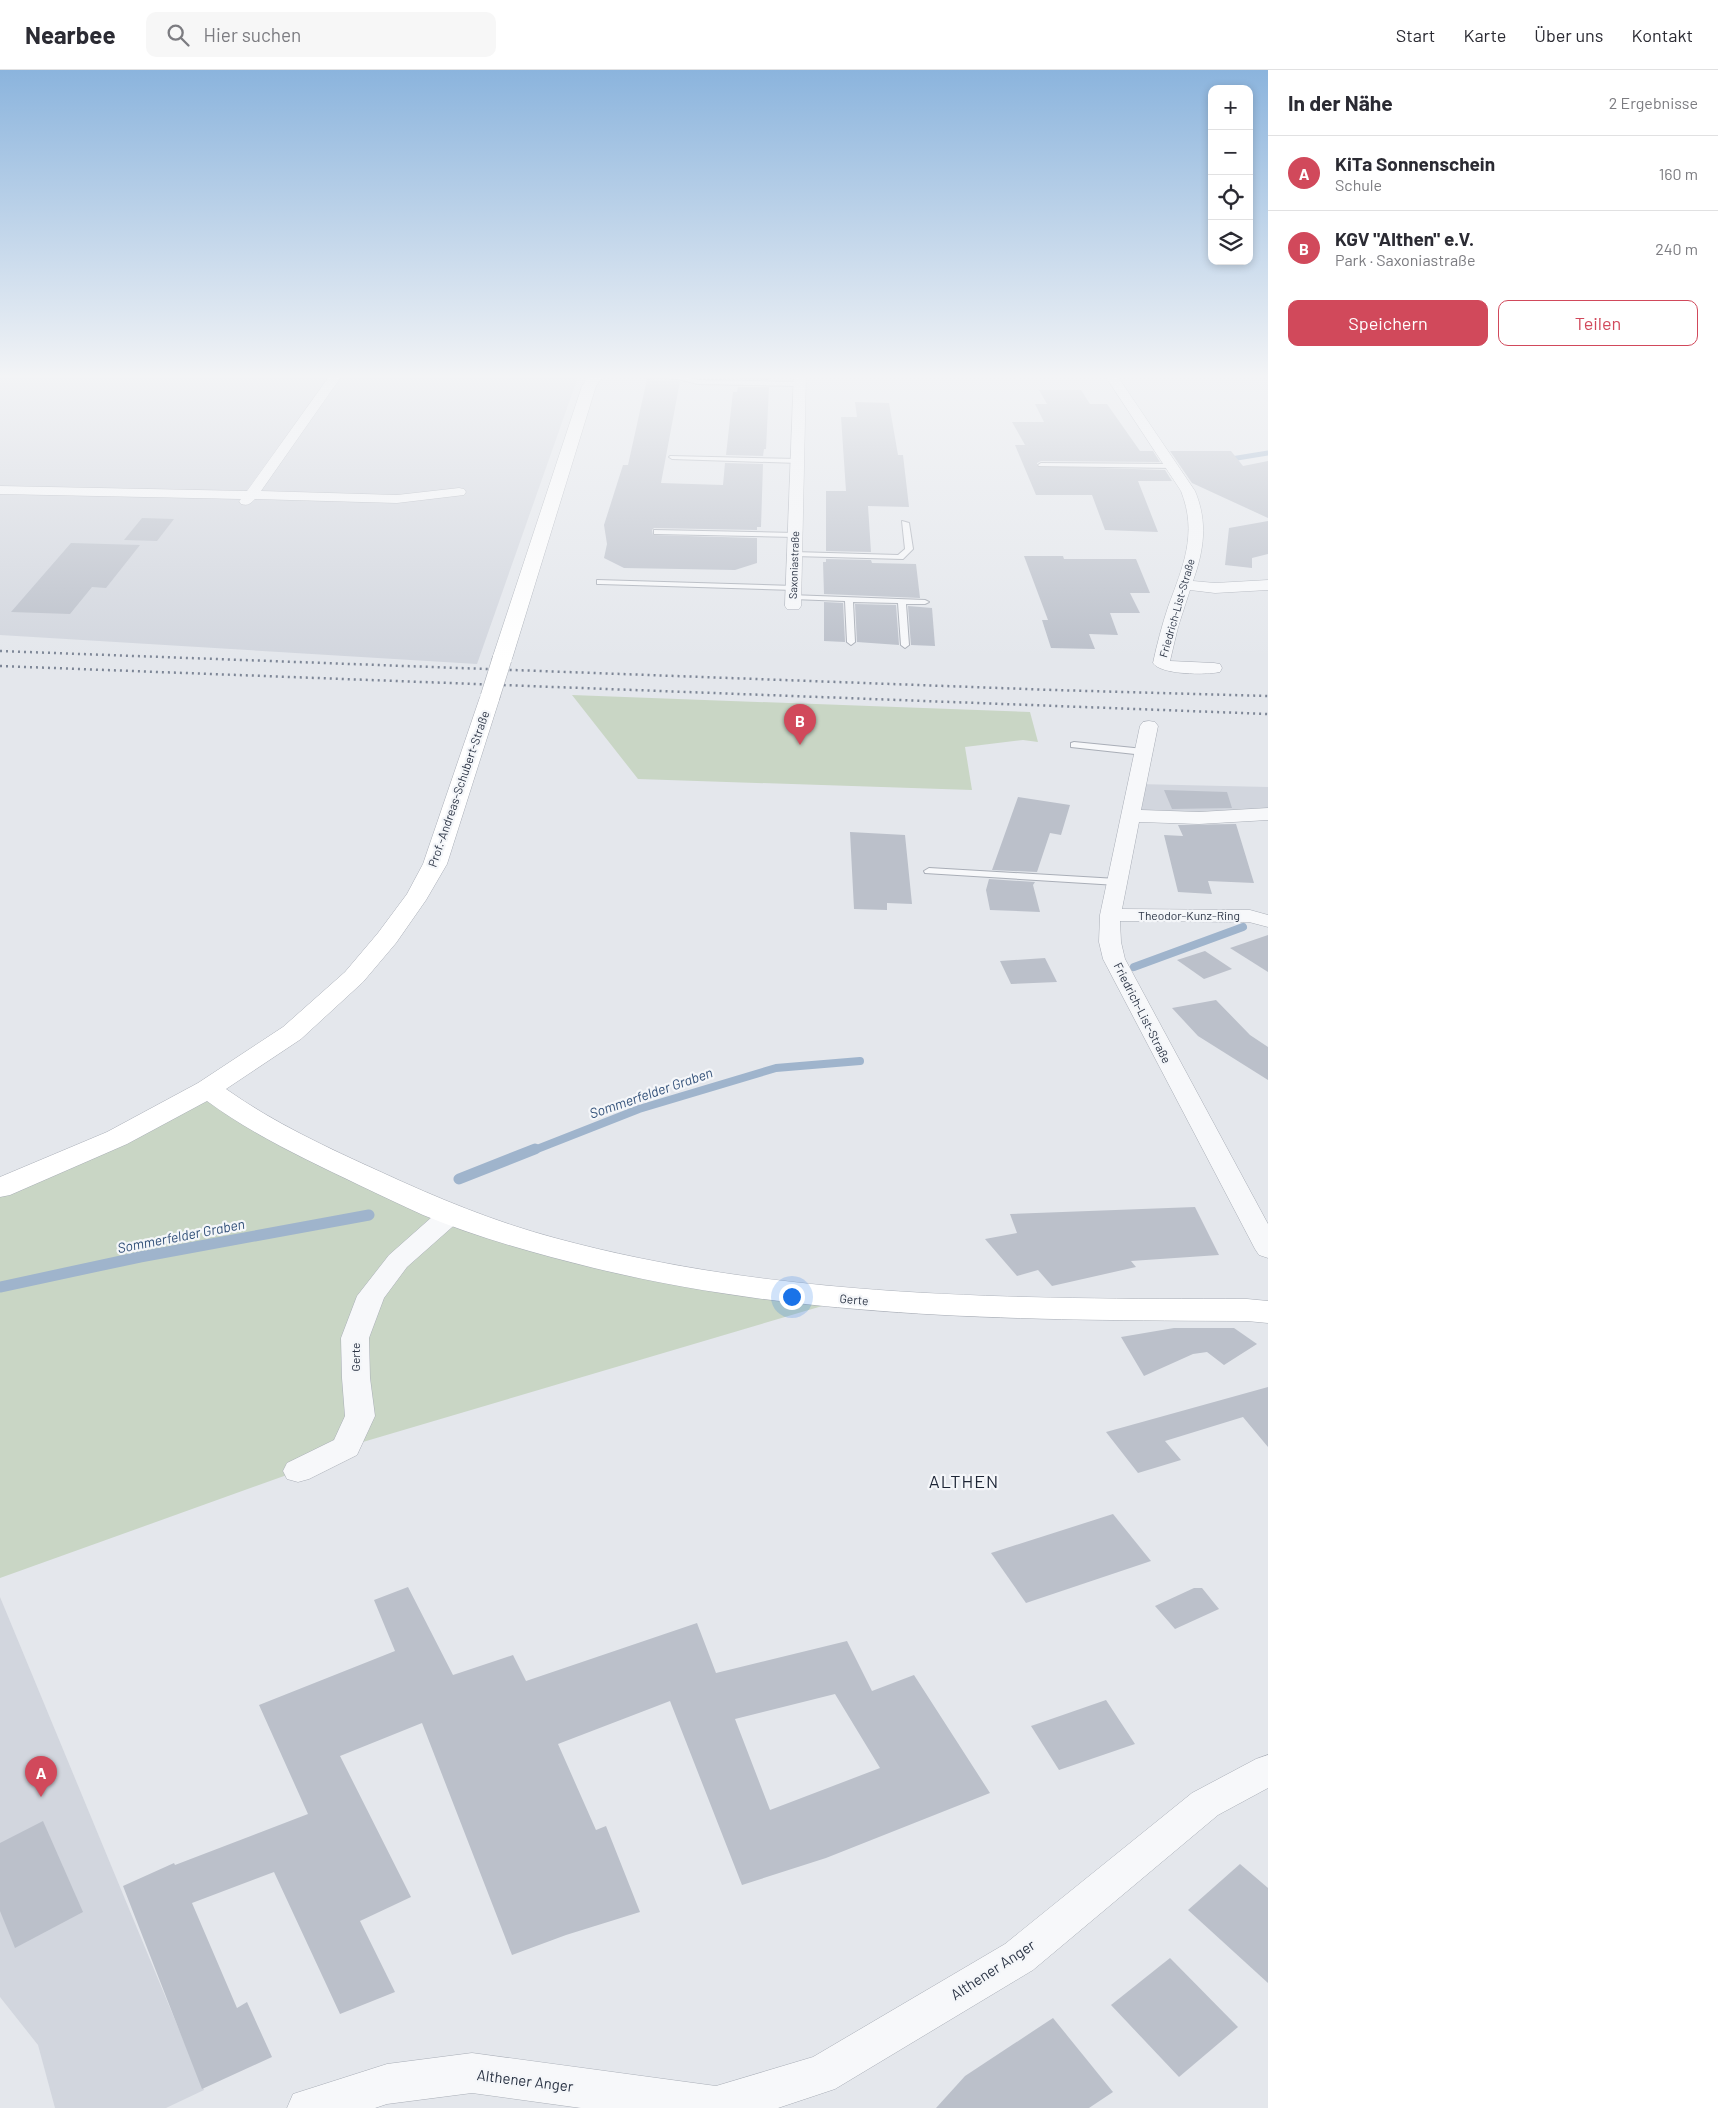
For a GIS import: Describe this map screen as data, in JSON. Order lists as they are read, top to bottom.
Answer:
{
  "streets": {
    "main road": ["Prof.-Andreas-Schubert-Straße", "Gerte"],
    "street": [
      "Saxoniastraße",
      "Friedrich-List-Straße",
      "Theodor-Kunz-Ring",
      "Althener Anger"
    ]
  },
  "crossings": [
    ["Friedrich-List-Straße", "Theodor-Kunz-Ring"],
    ["Prof.-Andreas-Schubert-Straße", "Gerte"]
  ],
  "districts": ["ALTHEN"],
  "water": ["Sommerfelder Graben"],
  "page": {
    "header": "Nearbee",
    "search": "Hier suchen",
    "nav": [
      "Start",
      "Karte",
      "Über uns",
      "Kontakt"
    ],
    "heading": ["In der Nähe", "2 Ergebnisse"],
    "map_buttons": ["+", "−"],
    "list": [
      {
        "mark": "A",
        "name": "KiTa Sonnenschein",
        "note": "Schule",
        "value": "160 m"
      },
      {
        "mark": "B",
        "name": "KGV \"Althen\" e.V.",
        "note": "Park · Saxoniastraße",
        "value": "240 m"
      }
    ],
    "buttons": ["Speichern", "Teilen"],
    "pins": ["B", "A"]
  }
}
